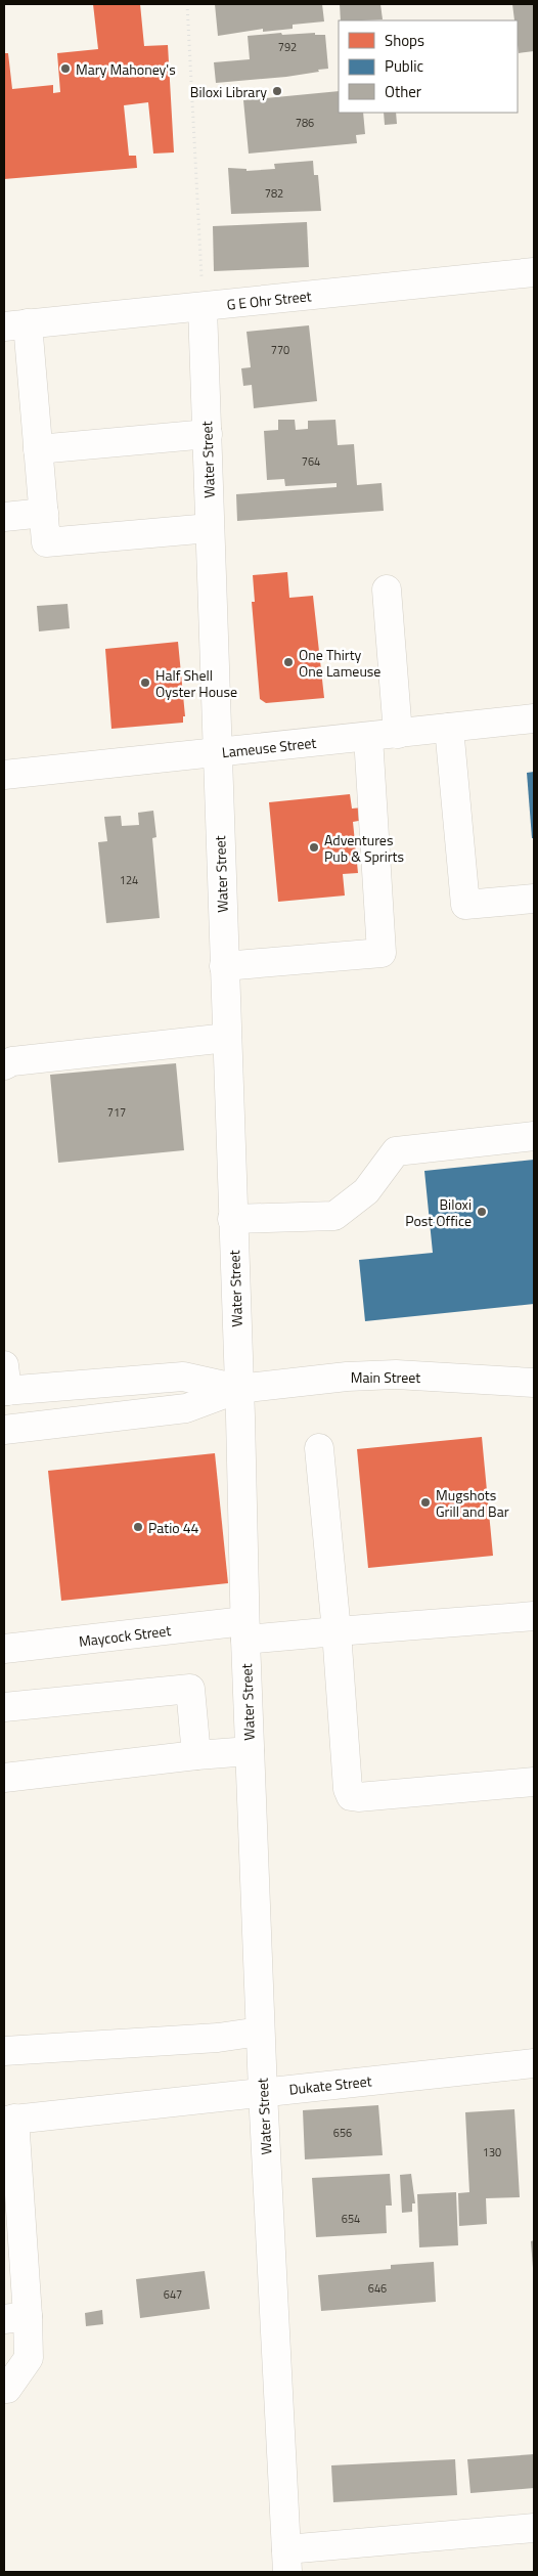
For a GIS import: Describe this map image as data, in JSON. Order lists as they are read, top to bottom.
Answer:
{
  "streets": {
    "street": [
      "G E Ohr Street",
      "Water Street",
      "Lameuse Street",
      "Main Street",
      "Maycock Street",
      "Dukate Street"
    ]
  },
  "crossings": [
    ["G E Ohr Street", "Water Street"],
    ["Water Street", "Lameuse Street"],
    ["Water Street", "Main Street"],
    ["Water Street", "Maycock Street"],
    ["Water Street", "Dukate Street"]
  ],
  "places": [
    "Mary Mahoney's",
    "Biloxi Library",
    "One Thirty One Lameuse",
    "Half Shell Oyster House",
    "Adventures Pub & Sprirts",
    "Biloxi Post Office",
    "Mugshots Grill and Bar",
    "Patio 44"
  ],
  "house_numbers": [
    "792",
    "786",
    "782",
    "770",
    "764",
    "124",
    "717",
    "656",
    "130",
    "654",
    "646",
    "647"
  ],
  "legend": ["Shops", "Public", "Other"]
}
